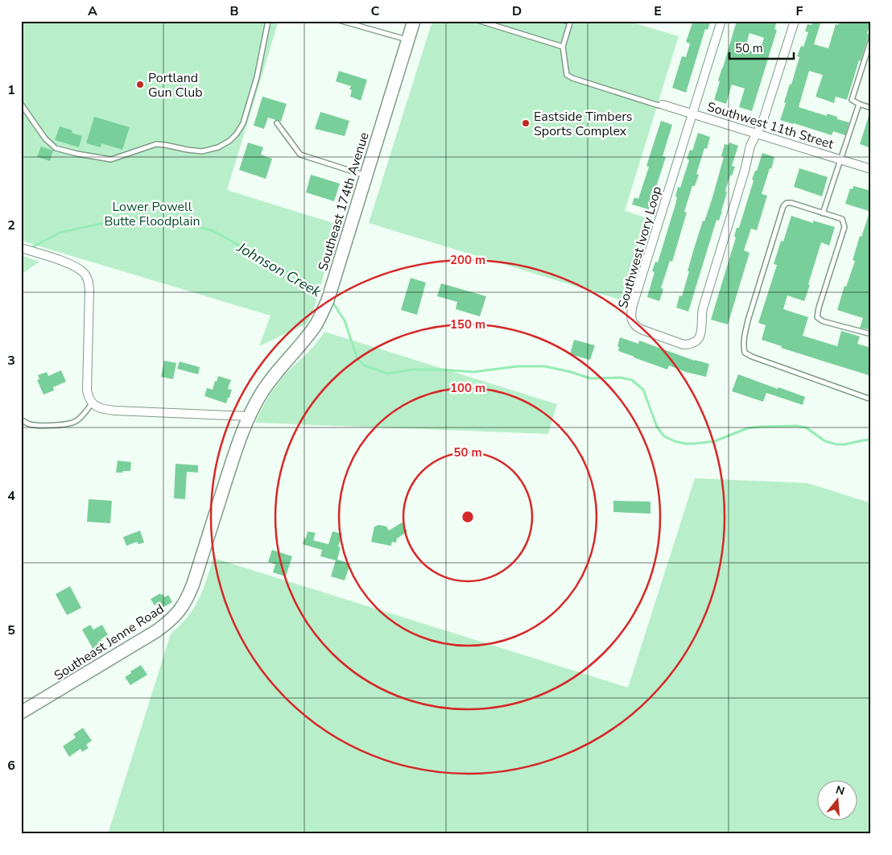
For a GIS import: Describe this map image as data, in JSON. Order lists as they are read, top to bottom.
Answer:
{
  "streets": {
    "main road": ["Southeast 174th Avenue", "Southeast Jenne Road"],
    "street": ["Southwest 11th Street", "Southwest Ivory Loop"]
  },
  "crossings": [
    ["Southwest 11th Street", "Southwest Ivory Loop"],
    ["Southeast 174th Avenue", "Southeast Jenne Road"]
  ],
  "water": ["Johnson Creek"],
  "parks": ["Lower Powell Butte Floodplain"],
  "places": ["Portland Gun Club", "Eastside Timbers Sports Complex"],
  "scale_bar": "50 m",
  "north": "top",
  "grid": {
    "columns": [
      "A",
      "B",
      "C",
      "D",
      "E",
      "F"
    ],
    "rows": [
      "1",
      "2",
      "3",
      "4",
      "5",
      "6"
    ]
  },
  "rings": [
    "200 m",
    "150 m",
    "100 m",
    "50 m"
  ]
}
